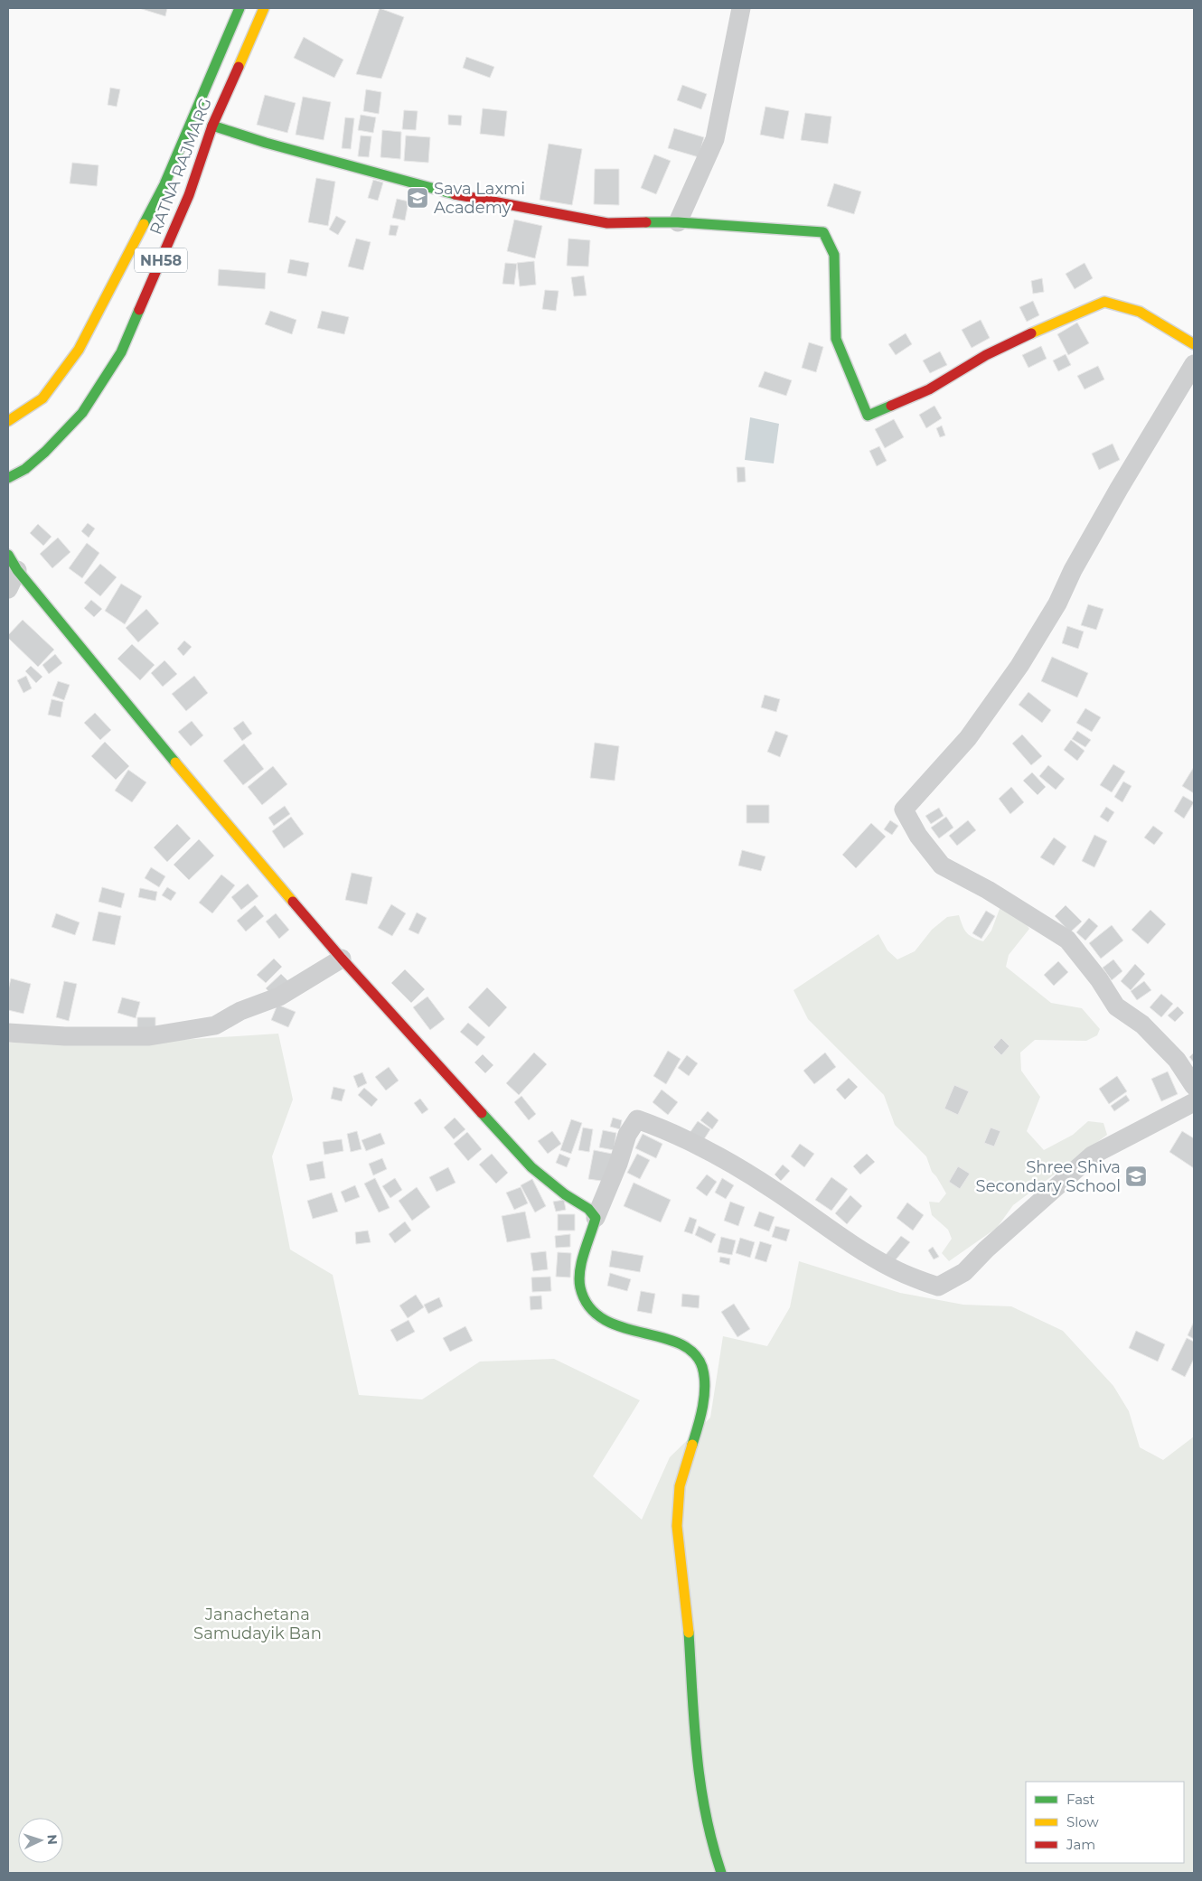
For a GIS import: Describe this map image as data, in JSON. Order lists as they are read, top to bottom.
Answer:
{
  "streets": {
    "street": ["RATNA RAJMARG", "NH58"]
  },
  "parks": ["Janachetana Samudayik Ban"],
  "places": {
    "school or university": ["Sava Laxmi Academy", "Shree Shiva Secondary School"]
  },
  "legend": ["Fast", "Slow", "Jam"],
  "north": "right"
}
